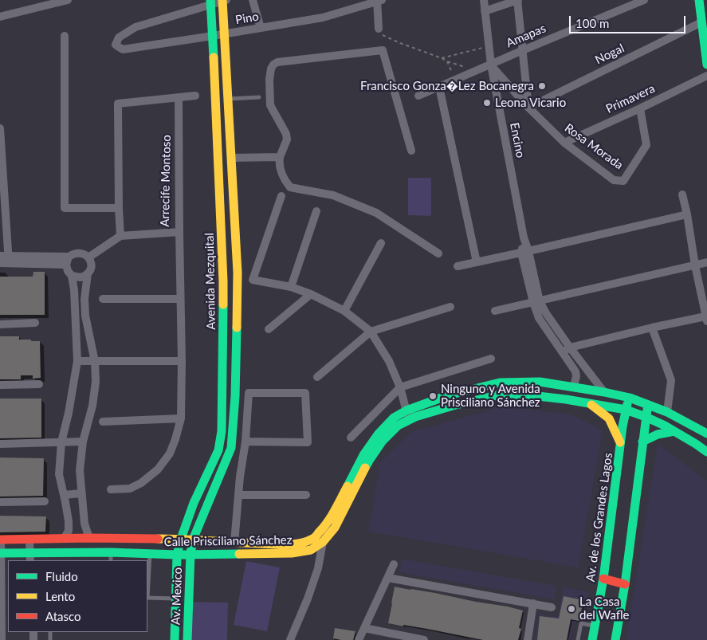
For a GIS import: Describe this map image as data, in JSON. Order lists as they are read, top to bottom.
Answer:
{
  "streets": {
    "street": [
      "Pino",
      "Amapas",
      "Nogal",
      "Primavera",
      "Encino",
      "Rosa Morada",
      "Arrecife Montoso",
      "Avenida Mezquital",
      "Av. de los Grandes Lagos",
      "Calle Prisciliano Sánchez",
      "Av. Mexico"
    ]
  },
  "crossings": [
    ["Pino", "Avenida Mezquital"],
    ["Amapas", "Encino"],
    ["Amapas", "Rosa Morada"],
    ["Nogal", "Encino"],
    ["Nogal", "Rosa Morada"],
    ["Primavera", "Rosa Morada"],
    ["Encino", "Rosa Morada"],
    ["Avenida Mezquital", "Calle Prisciliano Sánchez"],
    ["Avenida Mezquital", "Av. Mexico"],
    ["Av. de los Grandes Lagos", "Calle Prisciliano Sánchez"],
    ["Calle Prisciliano Sánchez", "Av. Mexico"]
  ],
  "places": [
    "Francisco Gonza�Lez Bocanegra",
    "Leona Vicario",
    "Ninguno y Avenida Prisciliano Sánchez",
    "La Casa del Wafle"
  ],
  "legend": ["Fluido", "Lento", "Atasco"],
  "scale_bar": "100 m"
}
